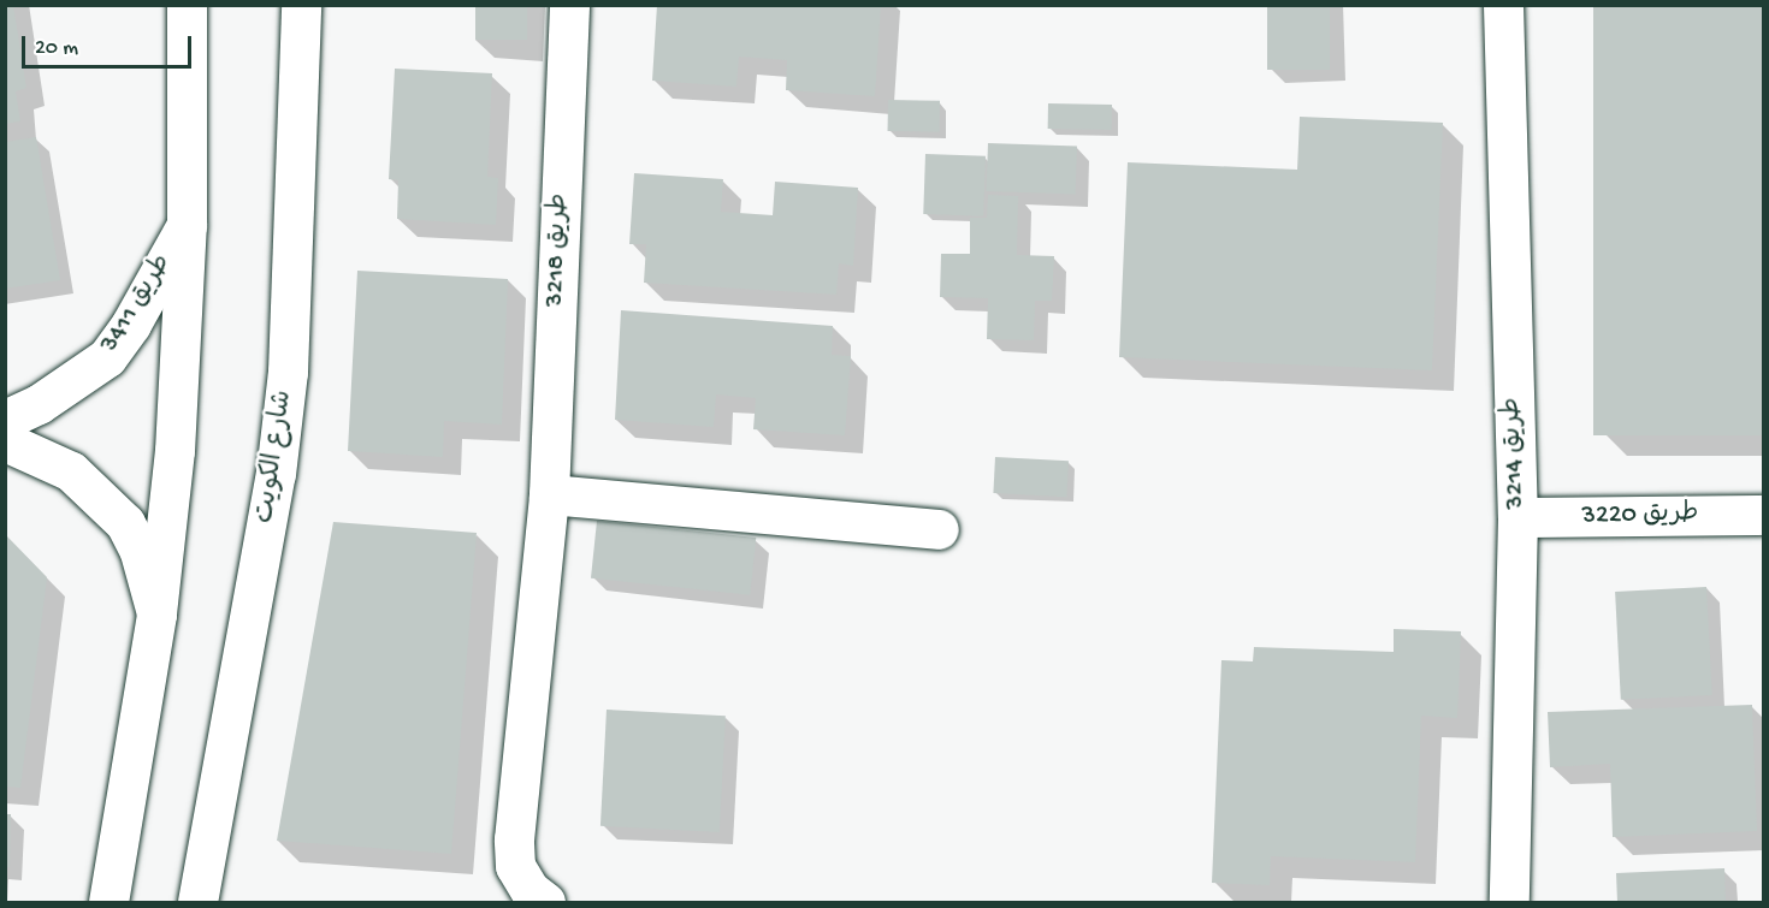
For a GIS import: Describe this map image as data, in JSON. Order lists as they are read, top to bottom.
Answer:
{
  "streets": {
    "street": [
      "طريق 3218",
      "طريق 3411",
      "طريق 3214",
      "شارع الكويت",
      "طريق 3220"
    ]
  },
  "crossings": [
    ["طريق 3214", "طريق 3220"]
  ],
  "scale_bar": "20 m"
}
